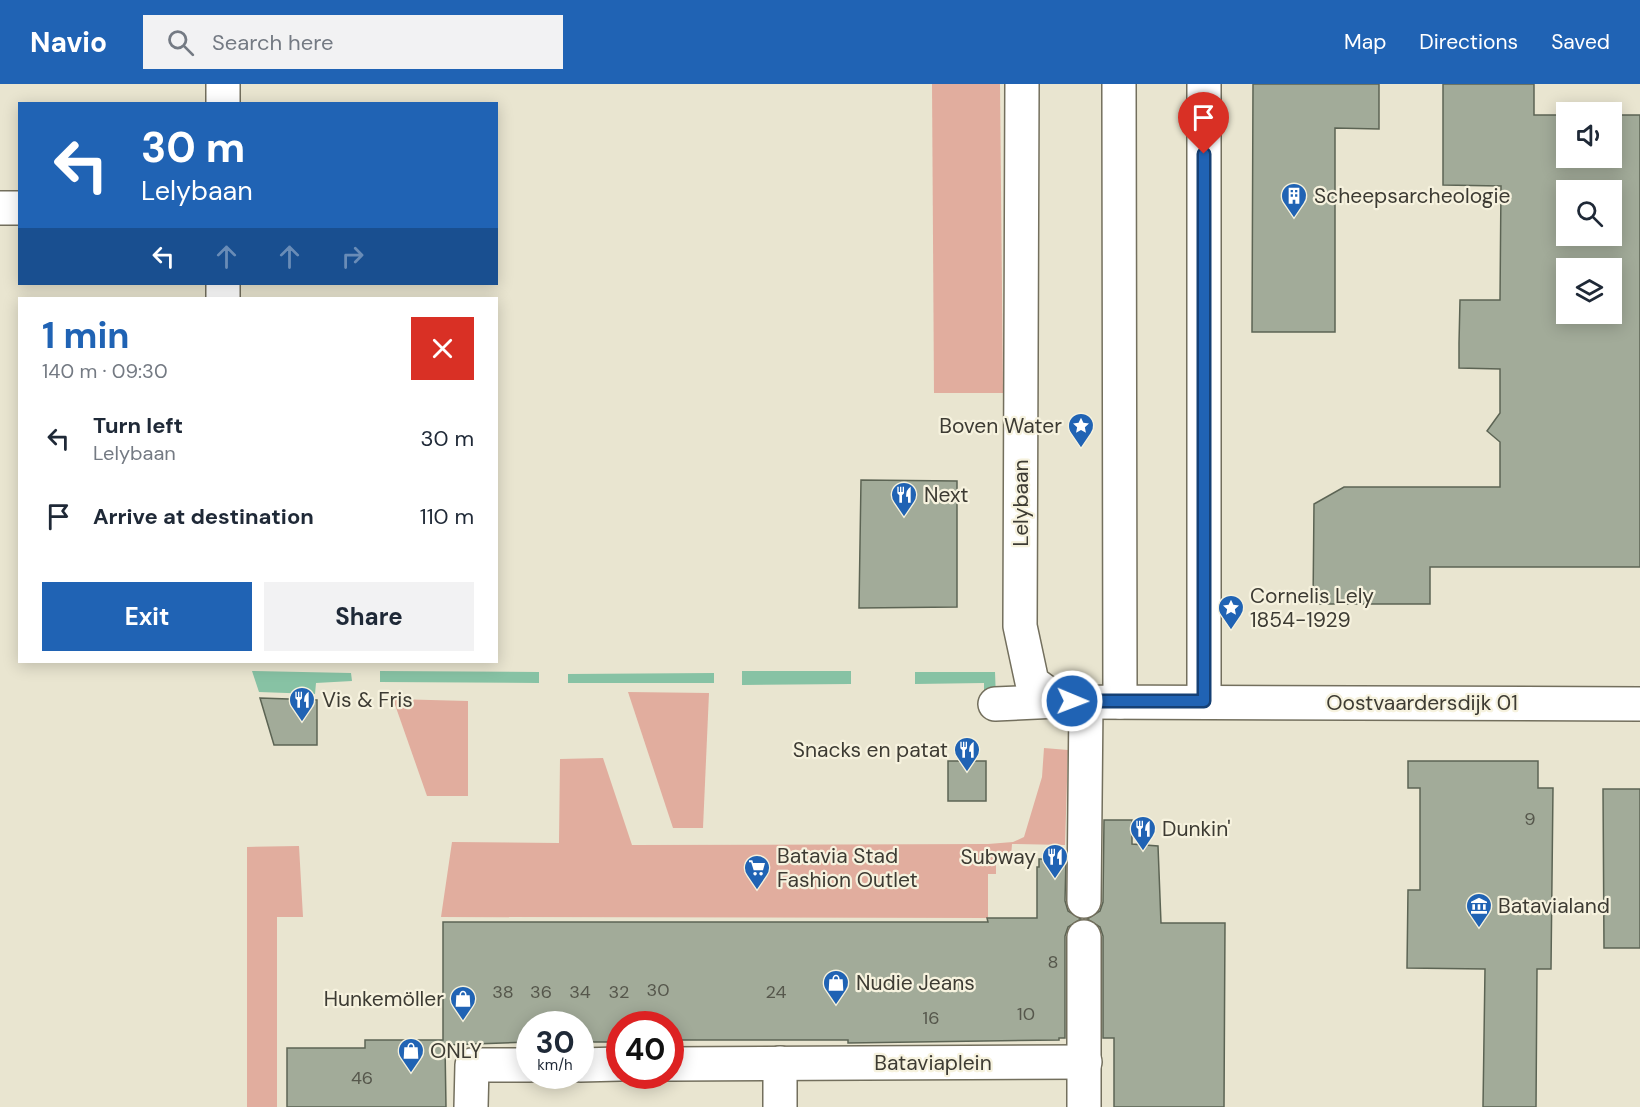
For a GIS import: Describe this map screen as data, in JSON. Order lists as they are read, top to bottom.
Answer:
{
  "streets": {
    "street": ["Lelybaan", "Oostvaardersdijk 01", "Bataviaplein"]
  },
  "places": {
    "building": ["Scheepsarcheologie"],
    "place": ["Boven Water", "Cornelis Lely 1854-1929"],
    "restaurant": [
      "Next",
      "Vis & Fris",
      "Snacks en patat",
      "Dunkin'",
      "Subway"
    ],
    "supermarket": ["Batavia Stad Fashion Outlet"],
    "museum": ["Batavialand"],
    "shop": ["Nudie Jeans", "Hunkemöller", "ONLY"]
  },
  "house_numbers": [
    "9",
    "8",
    "30",
    "38",
    "36",
    "34",
    "32",
    "24",
    "10",
    "16",
    "46"
  ],
  "page": {
    "header": "Navio",
    "search": "Search here",
    "nav": ["Map", "Directions", "Saved"],
    "turn": ["30 m", "Lelybaan"],
    "heading": ["1 min", "140 m · 09:30"],
    "list": [
      {
        "name": "Turn left",
        "note": "Lelybaan",
        "value": "30 m"
      },
      {
        "name": "Arrive at destination",
        "value": "110 m"
      }
    ],
    "buttons": ["Exit", "Share"],
    "speed": "30 km/h",
    "limit": "40"
  }
}
